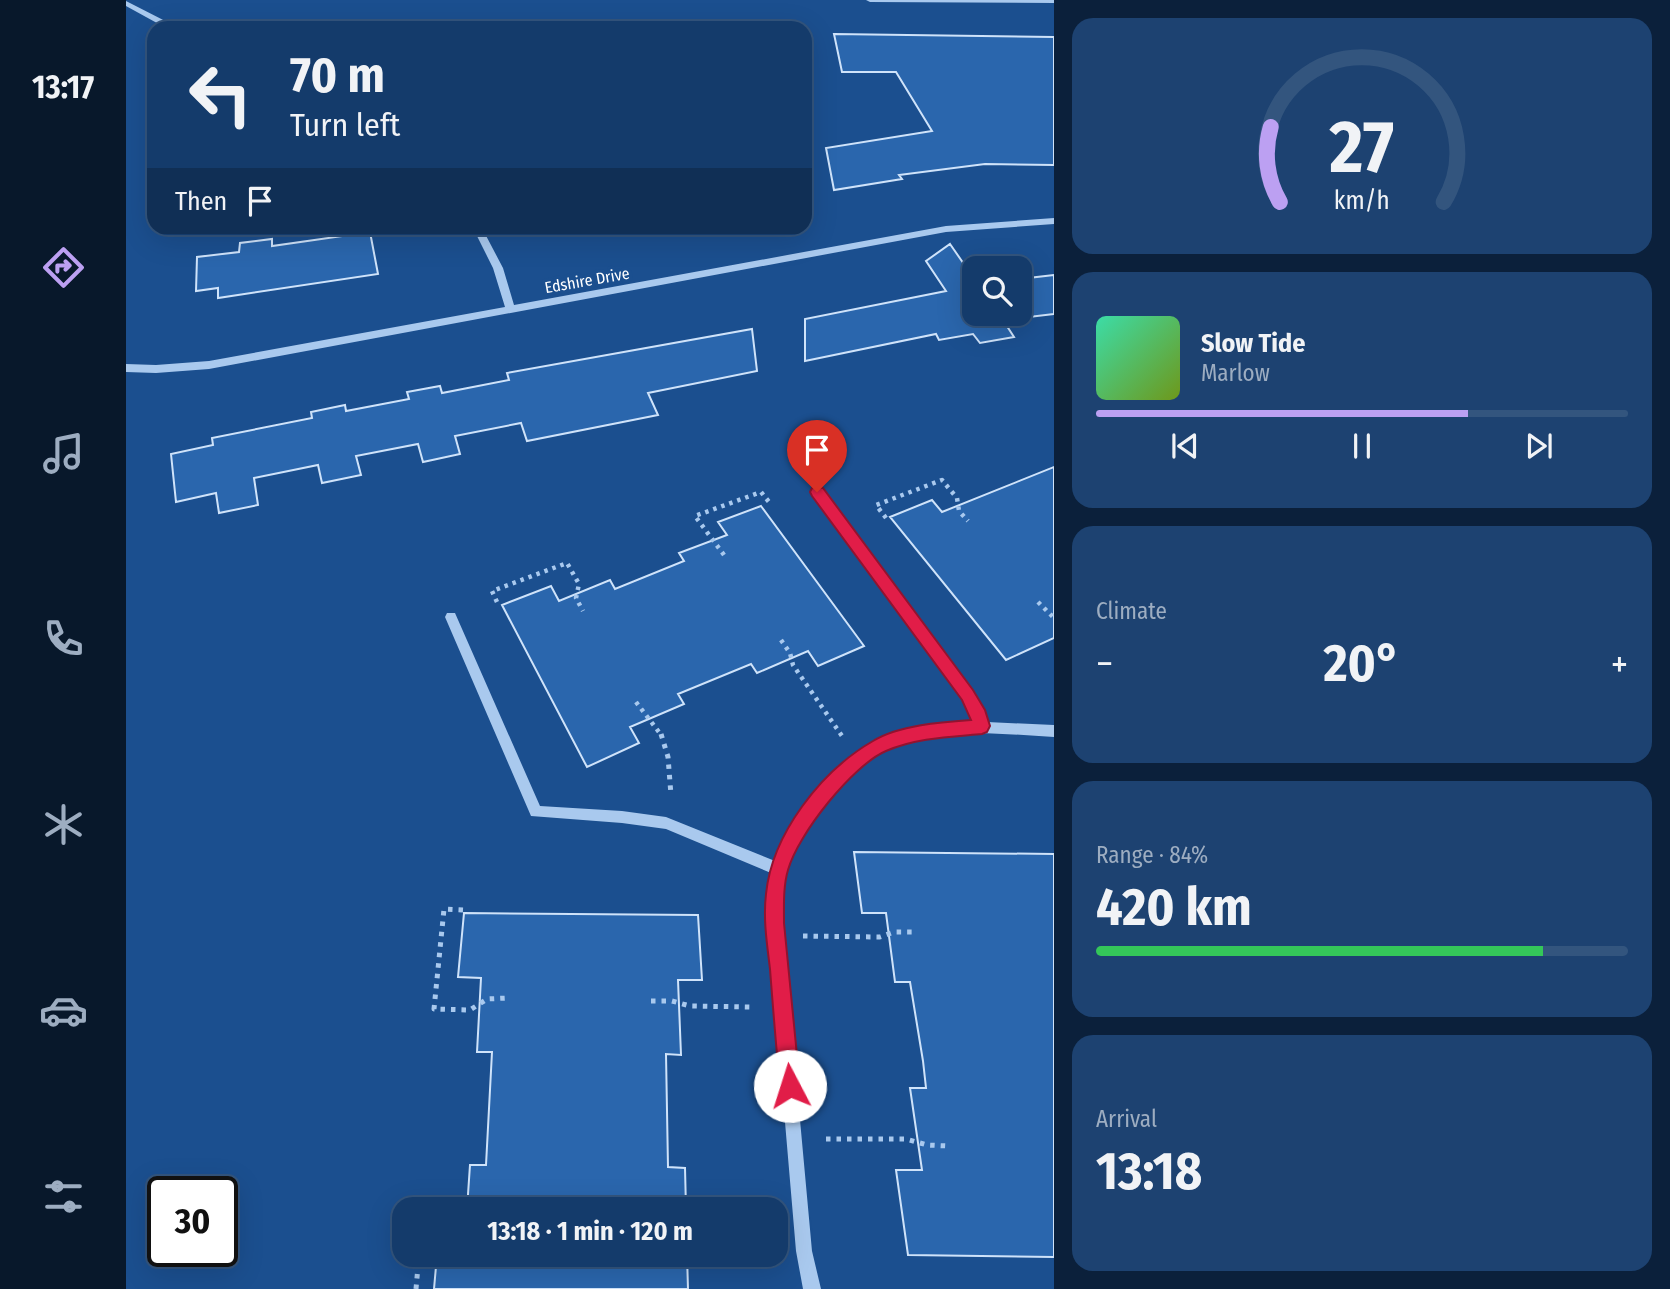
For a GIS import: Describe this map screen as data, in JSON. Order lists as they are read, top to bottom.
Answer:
{
  "streets": {
    "street": ["Edshire Drive"]
  },
  "page": {
    "tabs": "13:17",
    "turn": ["70 m", "Turn left"],
    "then": "Then",
    "song": ["Slow Tide", "Marlow"],
    "tile": [
      "Climate",
      ["Range · 84%", "420 km"],
      ["Arrival", "13:18"]
    ],
    "heat": ["−", "20°", "+"],
    "limit": "30",
    "trip": "13:18 · 1 min · 120 m",
    "gauge": ["27", "km/h"]
  }
}
